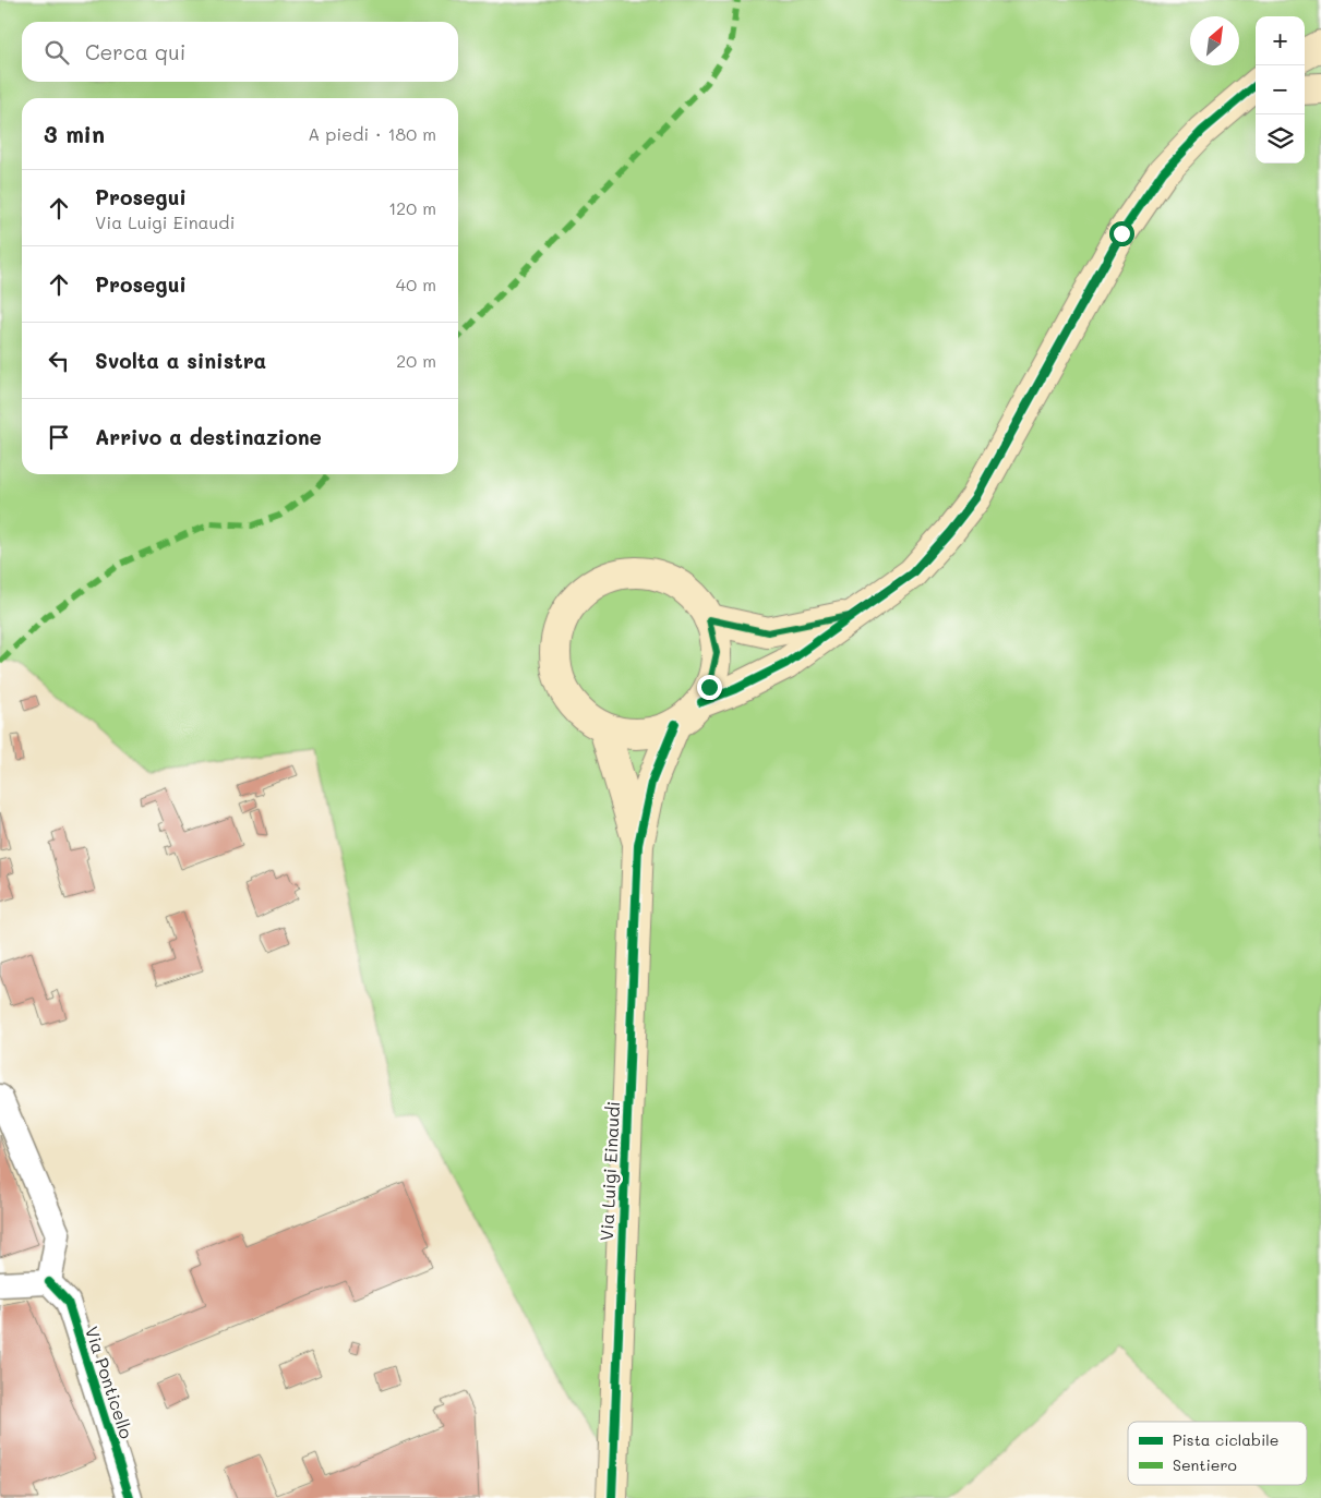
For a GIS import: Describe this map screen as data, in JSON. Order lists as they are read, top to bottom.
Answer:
{
  "streets": {
    "street": ["Via Luigi Einaudi", "Via Ponticello"]
  },
  "legend": ["Pista ciclabile", "Sentiero"],
  "north": "top right",
  "page": {
    "map_buttons": ["+", "−"],
    "search": "Cerca qui",
    "heading": ["3 min", "A piedi · 180 m"],
    "list": [
      ["Prosegui", "Via Luigi Einaudi", "120 m"],
      ["Prosegui", "40 m"],
      ["Svolta a sinistra", "20 m"],
      "Arrivo a destinazione"
    ]
  }
}
